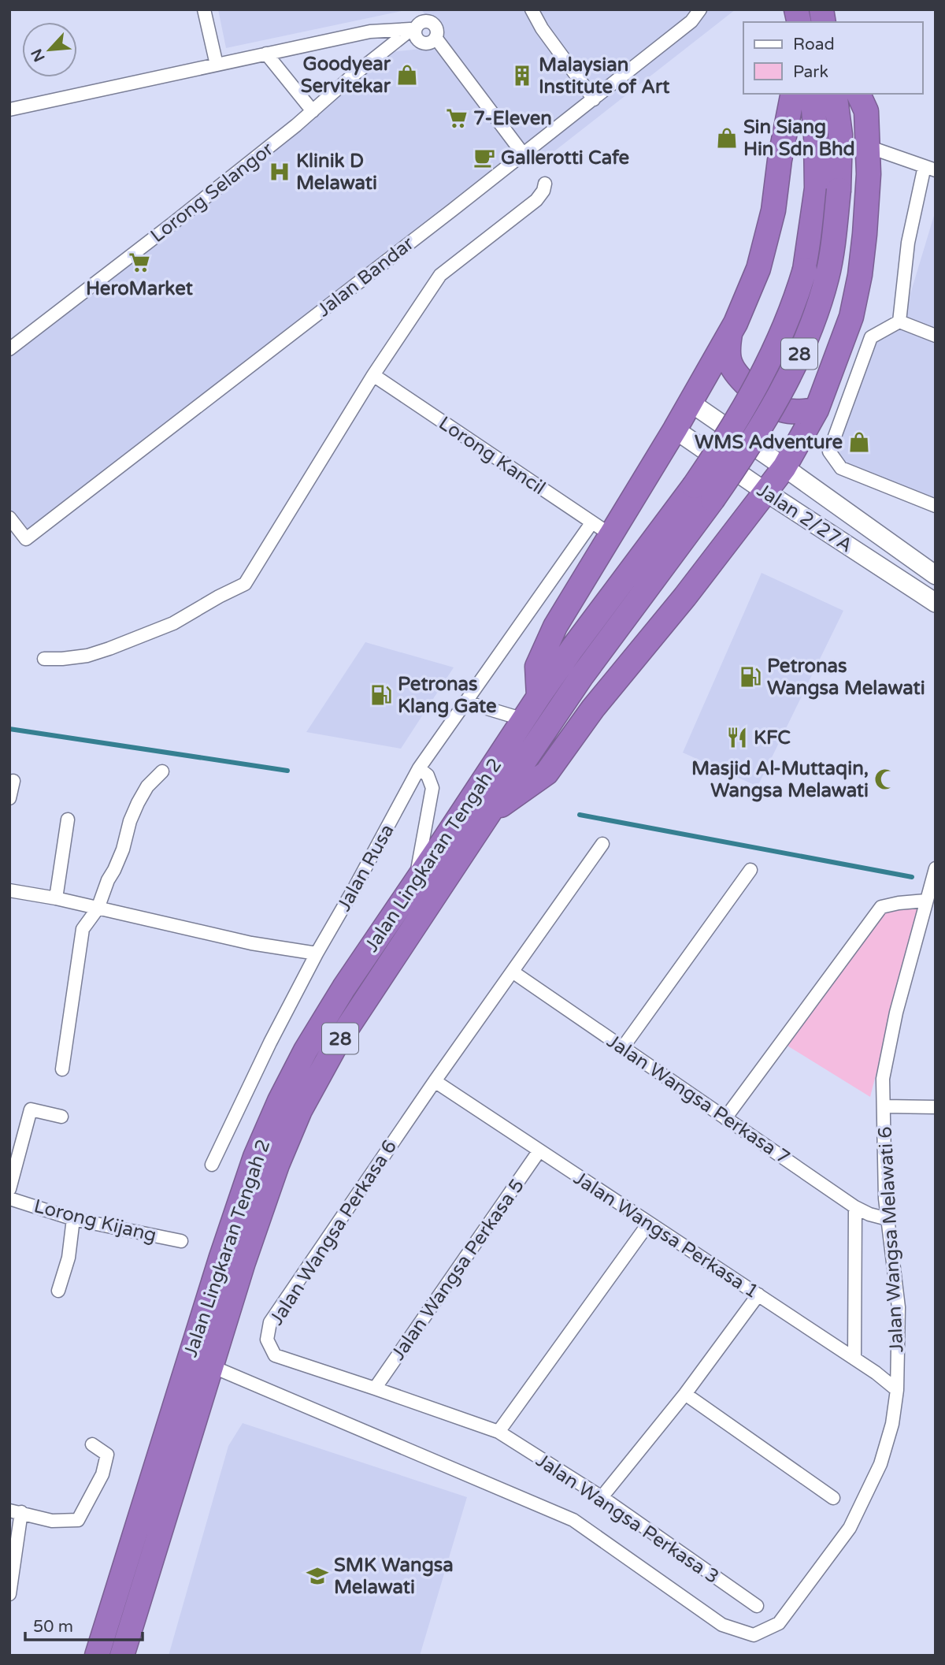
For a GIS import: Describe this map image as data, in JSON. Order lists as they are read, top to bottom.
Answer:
{
  "streets": {
    "highway": ["28", "Jalan Lingkaran Tengah 2"],
    "main road": ["Jalan 2/27A"],
    "street": [
      "Lorong Selangor",
      "Jalan Bandar",
      "Lorong Kancil",
      "Jalan Rusa",
      "Jalan Wangsa Perkasa 7",
      "Lorong Kijang",
      "Jalan Wangsa Perkasa 6",
      "Jalan Wangsa Perkasa 1",
      "Jalan Wangsa Melawati 6",
      "Jalan Wangsa Perkasa 5",
      "Jalan Wangsa Perkasa 3"
    ]
  },
  "crossings": [
    ["Lorong Selangor", "Jalan Bandar"],
    ["Lorong Kancil", "Jalan Rusa"],
    ["Jalan Lingkaran Tengah 2", "Jalan Wangsa Melawati 6"],
    ["Jalan Wangsa Perkasa 7", "Jalan Wangsa Perkasa 6"],
    ["Jalan Wangsa Perkasa 7", "Jalan Wangsa Melawati 6"],
    ["Jalan Wangsa Perkasa 6", "Jalan Wangsa Perkasa 1"],
    ["Jalan Wangsa Perkasa 6", "Jalan Wangsa Perkasa 5"],
    ["Jalan Wangsa Perkasa 6", "Jalan Wangsa Perkasa 3"],
    ["Jalan Wangsa Perkasa 1", "Jalan Wangsa Melawati 6"],
    ["Jalan Wangsa Perkasa 1", "Jalan Wangsa Perkasa 5"]
  ],
  "places": {
    "shop": ["Goodyear Servitekar", "Sin Siang Hin Sdn Bhd", "WMS Adventure"],
    "building": ["Malaysian Institute of Art"],
    "supermarket": ["7-Eleven", "HeroMarket"],
    "cafe": ["Gallerotti Cafe"],
    "hospital": ["Klinik D Melawati"],
    "fuel station": ["Petronas Wangsa Melawati", "Petronas Klang Gate"],
    "restaurant": ["KFC"],
    "mosque": ["Masjid Al-Muttaqin, Wangsa Melawati"],
    "school or university": ["SMK Wangsa Melawati"]
  },
  "legend": ["Road", "Park"],
  "scale_bar": "50 m",
  "north": "bottom left"
}
